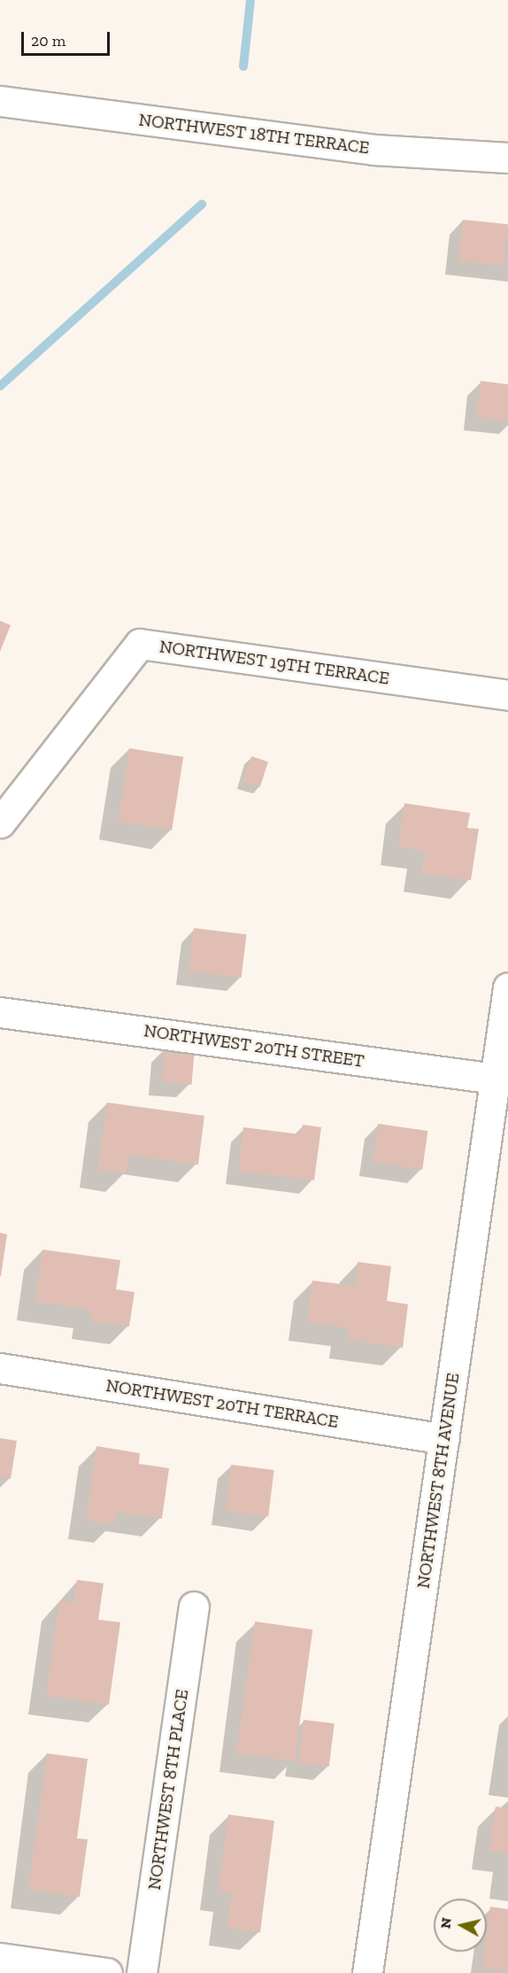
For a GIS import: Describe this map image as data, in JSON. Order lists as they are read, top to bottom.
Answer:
{
  "streets": {
    "street": [
      "NORTHWEST 18TH TERRACE",
      "NORTHWEST 19TH TERRACE",
      "NORTHWEST 20TH STREET",
      "NORTHWEST 20TH TERRACE",
      "NORTHWEST 8TH AVENUE",
      "NORTHWEST 8TH PLACE"
    ]
  },
  "crossings": [
    ["NORTHWEST 20TH STREET", "NORTHWEST 8TH AVENUE"],
    ["NORTHWEST 20TH TERRACE", "NORTHWEST 8TH AVENUE"]
  ],
  "scale_bar": "20 m",
  "north": "left"
}
